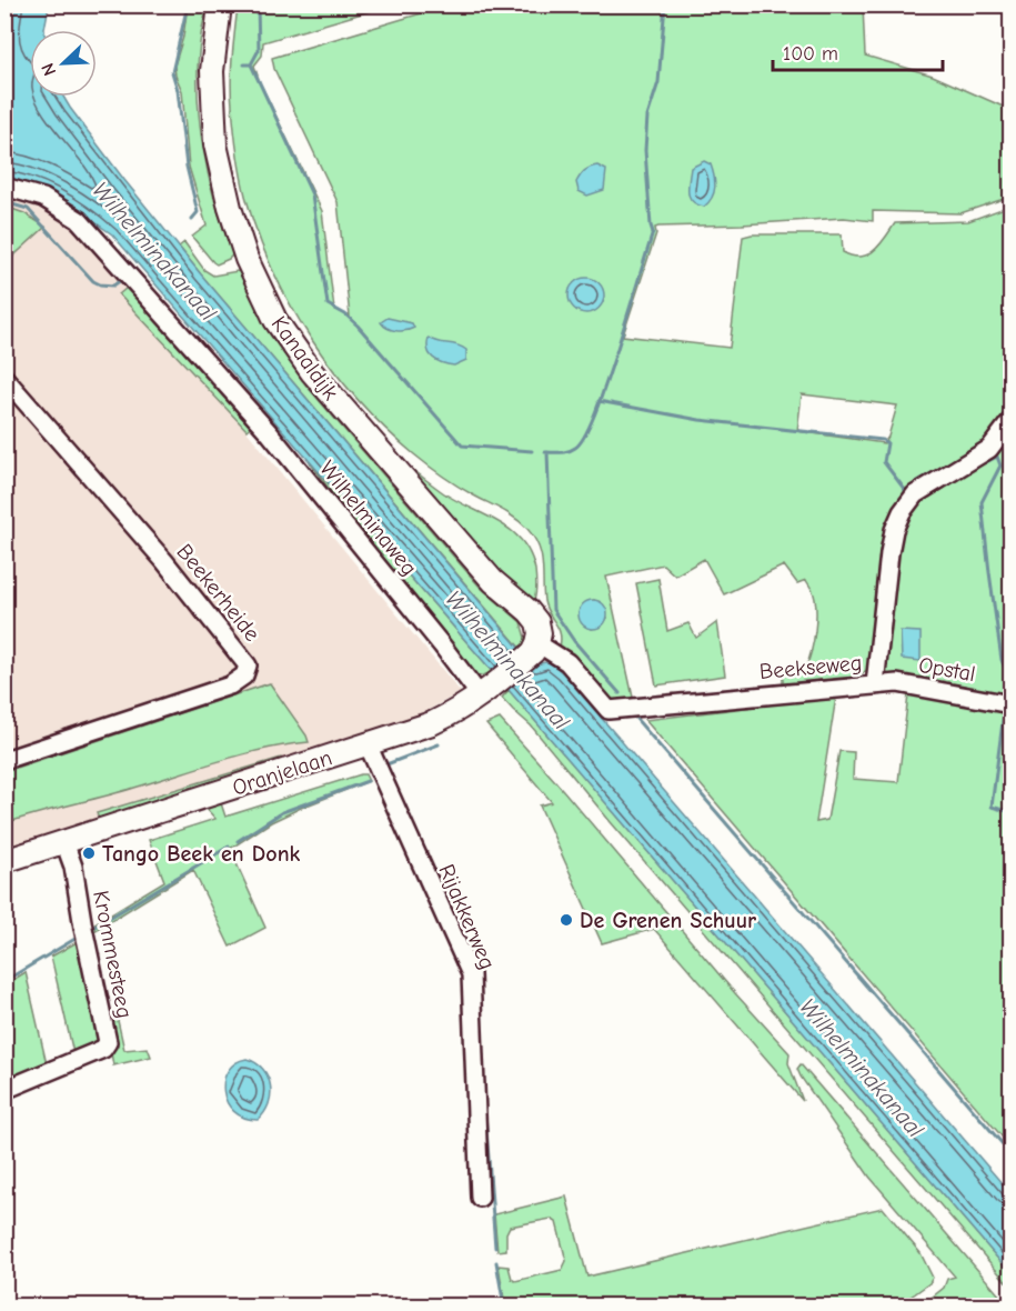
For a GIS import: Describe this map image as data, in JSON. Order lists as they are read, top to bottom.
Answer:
{
  "streets": {
    "main road": ["Kanaaldijk", "Oranjelaan"],
    "street": [
      "Wilhelminaweg",
      "Beekerheide",
      "Beekseweg",
      "Opstal",
      "Rijakkerweg",
      "Krommesteeg"
    ]
  },
  "crossings": [
    ["Kanaaldijk", "Beekseweg"],
    ["Kanaaldijk", "Oranjelaan"],
    ["Wilhelminaweg", "Oranjelaan"],
    ["Beekseweg", "Opstal"],
    ["Beekseweg", "Oranjelaan"],
    ["Oranjelaan", "Rijakkerweg"],
    ["Oranjelaan", "Krommesteeg"]
  ],
  "water": ["Wilhelminakanaal"],
  "places": ["Tango Beek en Donk", "De Grenen Schuur"],
  "scale_bar": "100 m",
  "north": "bottom left"
}
